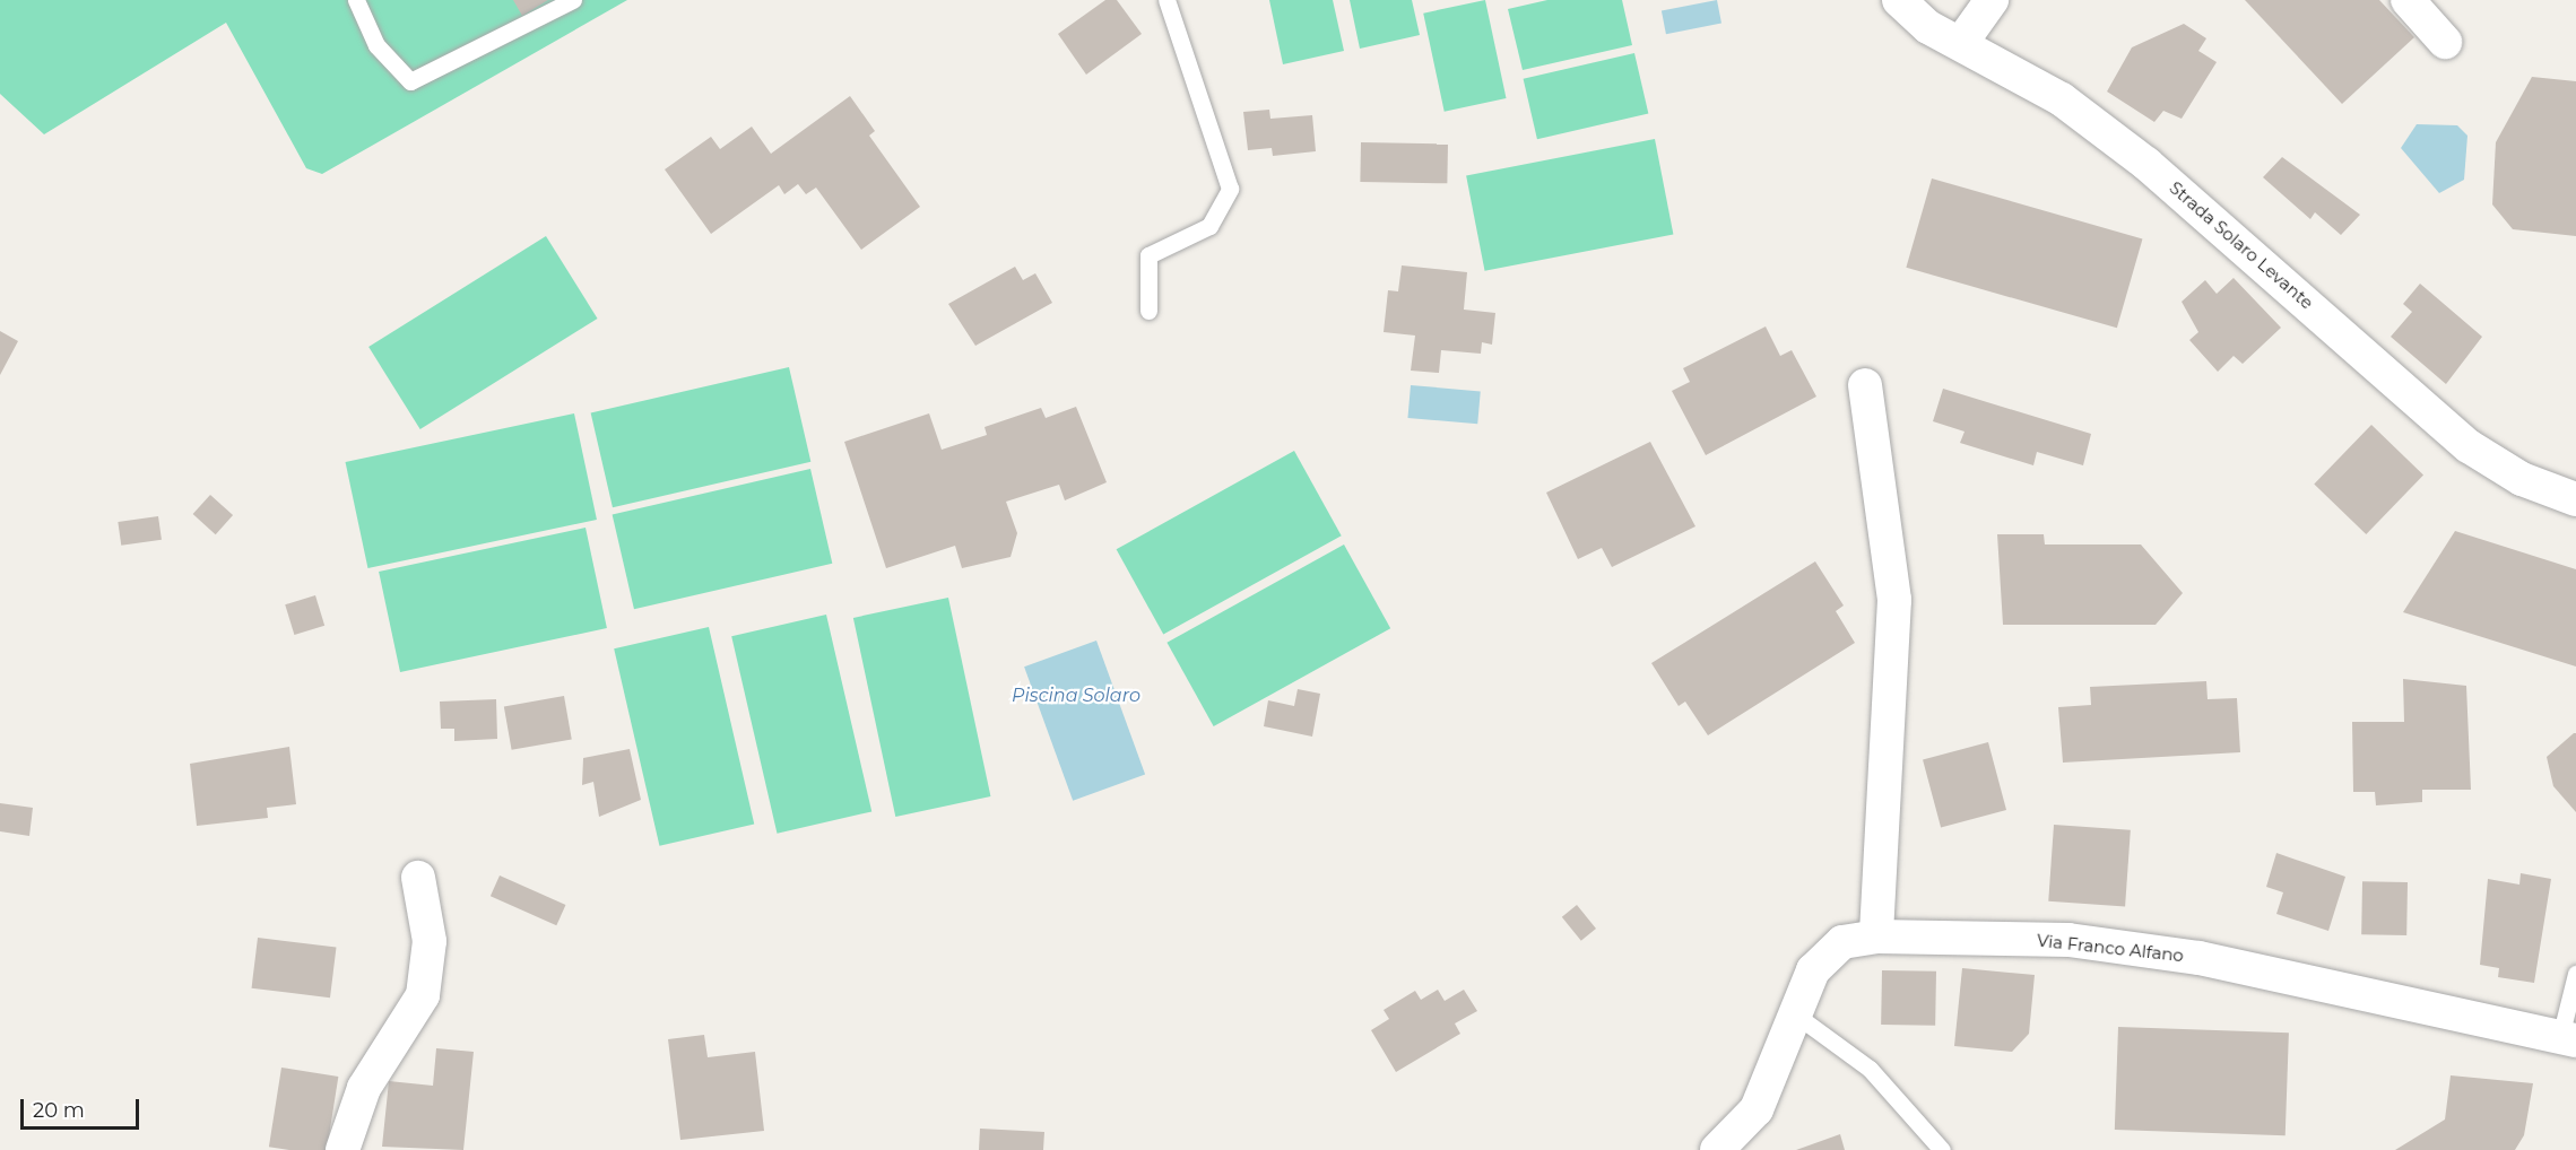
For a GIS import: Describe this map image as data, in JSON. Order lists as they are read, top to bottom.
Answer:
{
  "streets": {
    "street": ["Strada Solaro Levante", "Via Franco Alfano"]
  },
  "water": ["Piscina Solaro"],
  "scale_bar": "20 m"
}
